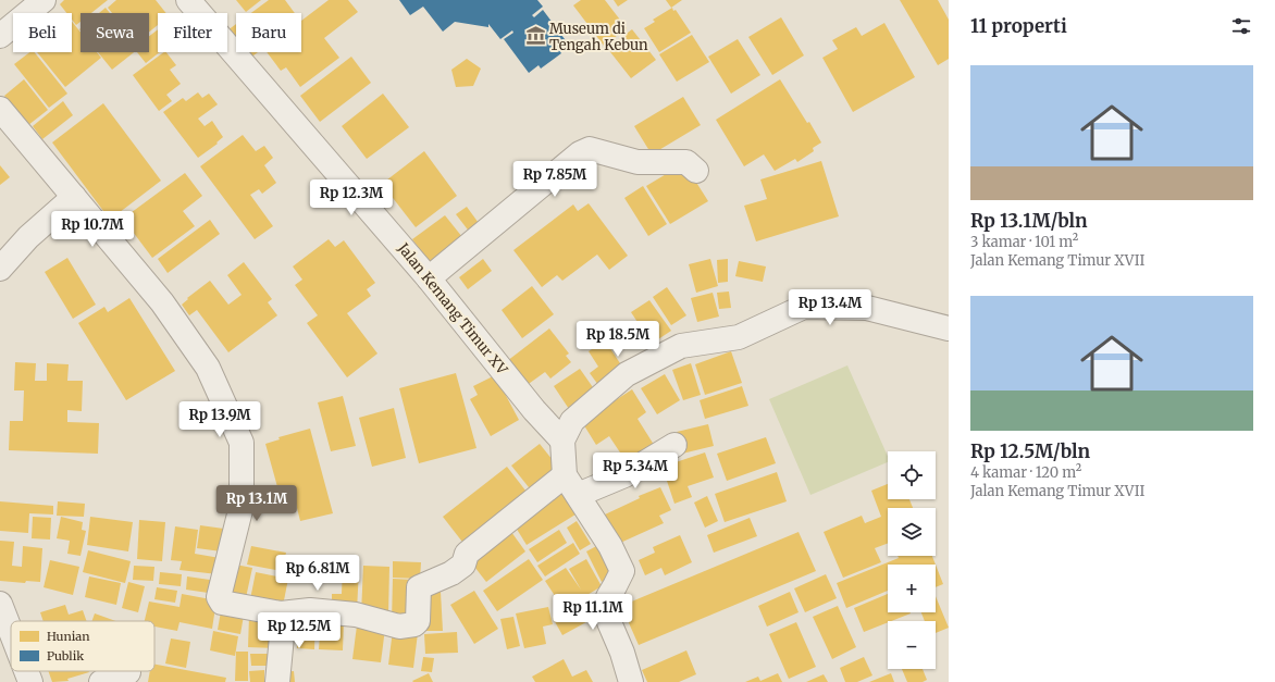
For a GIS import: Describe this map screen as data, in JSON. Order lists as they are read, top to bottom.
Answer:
{
  "streets": {
    "street": ["Jalan Kemang Timur XV"]
  },
  "places": {
    "museum": ["Museum di Tengah Kebun"]
  },
  "legend": ["Hunian", "Publik"],
  "page": {
    "heading": "11 properti",
    "chip": [
      "Beli",
      "Sewa",
      "Filter",
      "Baru"
    ],
    "list": [
      {
        "name": "Rp 13.1M/bln",
        "note": "3 kamar · 101 m² · Jalan Kemang Timur XVII"
      },
      {
        "name": "Rp 12.5M/bln",
        "note": "4 kamar · 120 m² · Jalan Kemang Timur XVII"
      }
    ],
    "price": [
      "Rp 7.85M",
      "Rp 12.3M",
      "Rp 10.7M",
      "Rp 13.4M",
      "Rp 18.5M",
      "Rp 13.9M",
      "Rp 5.34M",
      "Rp 13.1M",
      "Rp 6.81M",
      "Rp 11.1M",
      "Rp 12.5M"
    ],
    "map_buttons": ["+", "−"]
  }
}
